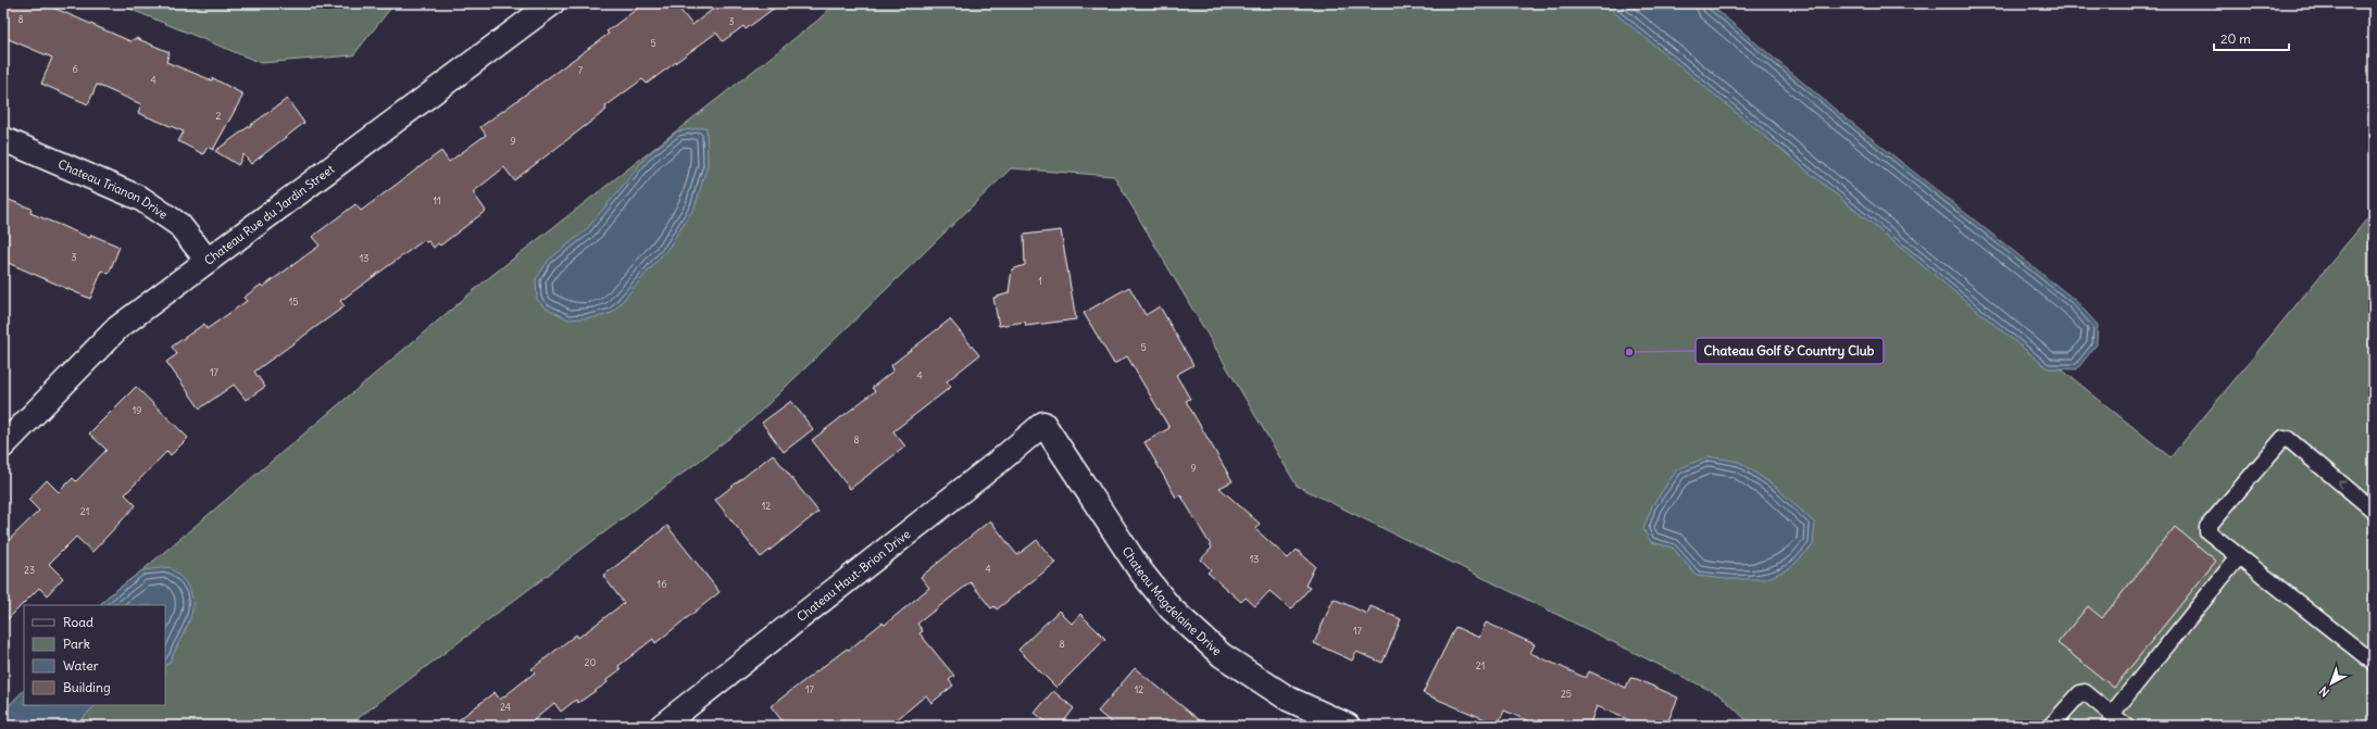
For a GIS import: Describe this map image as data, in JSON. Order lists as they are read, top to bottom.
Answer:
{
  "streets": {
    "street": [
      "Chateau Trianon Drive",
      "Chateau Rue du Jardin Street",
      "Chateau Haut-Brion Drive",
      "Chateau Magdelaine Drive"
    ]
  },
  "crossings": [
    ["Chateau Trianon Drive", "Chateau Rue du Jardin Street"],
    ["Chateau Haut-Brion Drive", "Chateau Magdelaine Drive"]
  ],
  "places": ["Chateau Golf & Country Club"],
  "house_numbers": [
    "8",
    "3",
    "5",
    "6",
    "7",
    "4",
    "2",
    "9",
    "11",
    "3",
    "13",
    "1",
    "15",
    "5",
    "17",
    "4",
    "19",
    "8",
    "9",
    "12",
    "21",
    "13",
    "4",
    "23",
    "16",
    "17",
    "8",
    "20",
    "21",
    "17",
    "12",
    "25",
    "24"
  ],
  "legend": [
    "Road",
    "Park",
    "Water",
    "Building"
  ],
  "scale_bar": "20 m",
  "north": "bottom left"
}
